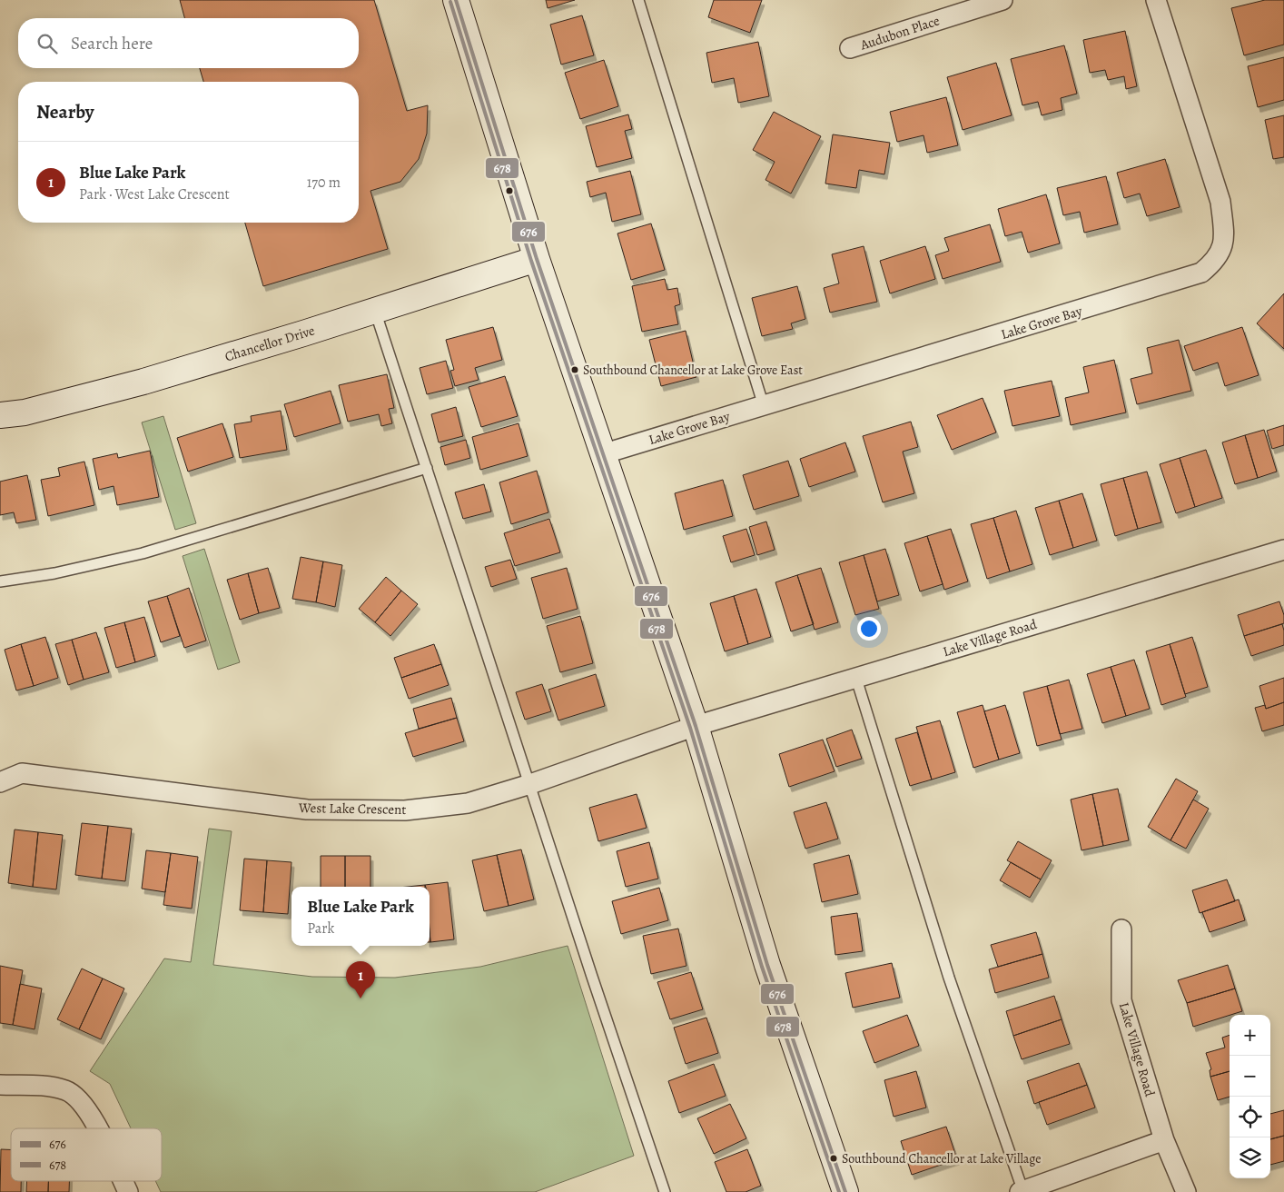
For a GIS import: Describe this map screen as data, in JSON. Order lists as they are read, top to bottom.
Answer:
{
  "streets": {
    "street": [
      "Audubon Place",
      "Lake Grove Bay",
      "Chancellor Drive",
      "Lake Village Road",
      "West Lake Crescent"
    ]
  },
  "crossings": [
    ["Lake Village Road", "West Lake Crescent"]
  ],
  "places": ["Southbound Chancellor at Lake Grove East", "Southbound Chancellor at Lake Village"],
  "lines": ["transit line 676", "transit line 678"],
  "legend": ["676", "678"],
  "page": {
    "search": "Search here",
    "heading": "Nearby",
    "list": [
      {
        "mark": "1",
        "name": "Blue Lake Park",
        "note": "Park · West Lake Crescent",
        "value": "170 m"
      }
    ],
    "popup": ["Blue Lake Park", "Park"],
    "pins": "1",
    "map_buttons": ["+", "−"]
  }
}
